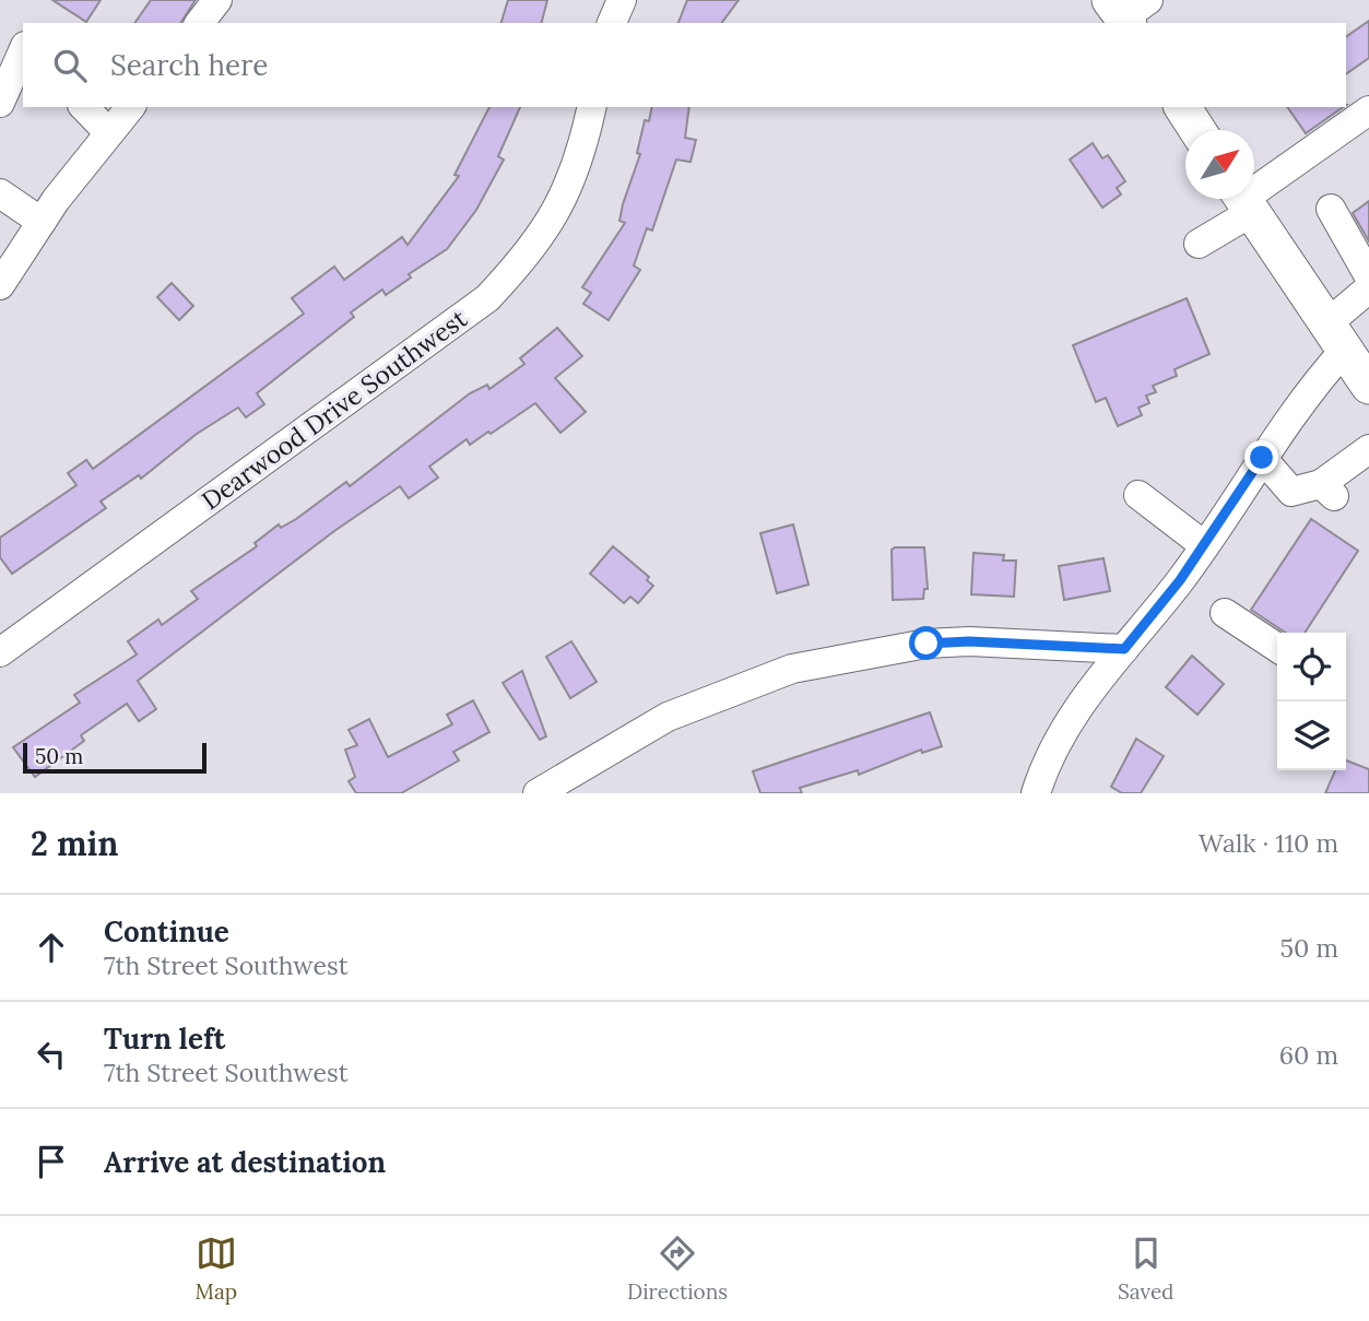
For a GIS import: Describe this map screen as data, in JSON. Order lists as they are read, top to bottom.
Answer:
{
  "streets": {
    "street": ["Dearwood Drive Southwest"]
  },
  "scale_bar": "50 m",
  "north": "top right",
  "page": {
    "search": "Search here",
    "scale": "50 m",
    "heading": ["2 min", "Walk · 110 m"],
    "list": [
      ["Continue", "7th Street Southwest", "50 m"],
      ["Turn left", "7th Street Southwest", "60 m"],
      "Arrive at destination"
    ],
    "nav": ["Map", "Directions", "Saved"]
  }
}
